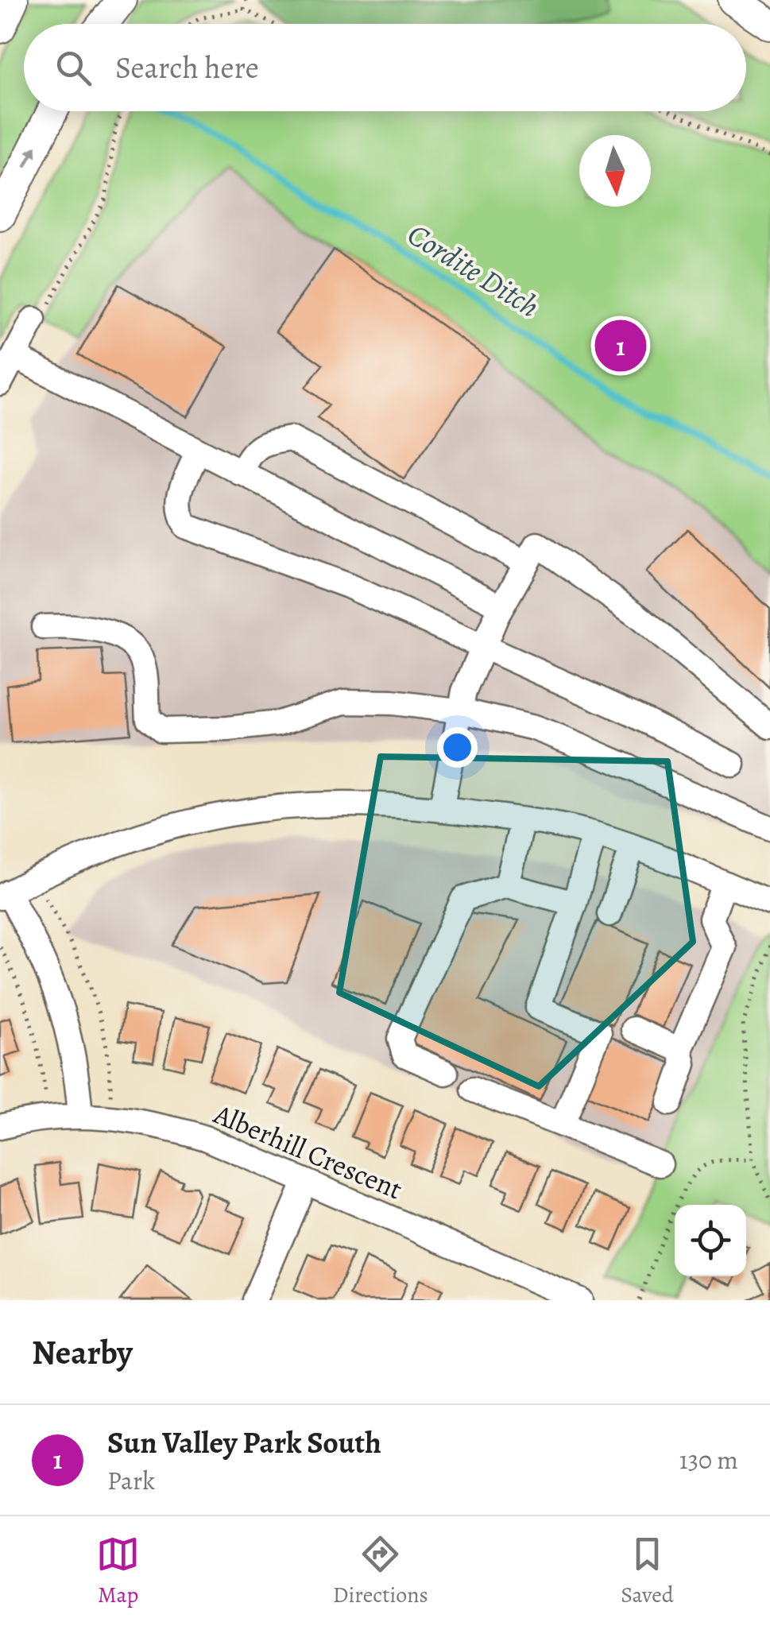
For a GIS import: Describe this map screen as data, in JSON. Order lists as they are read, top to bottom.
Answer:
{
  "streets": {
    "street": ["Alberhill Crescent"]
  },
  "water": ["Cordite Ditch"],
  "north": "bottom",
  "page": {
    "search": "Search here",
    "pins": "1",
    "heading": "Nearby",
    "list": [
      {
        "mark": "1",
        "name": "Sun Valley Park South",
        "note": "Park",
        "value": "130 m"
      }
    ],
    "nav": ["Map", "Directions", "Saved"]
  }
}
